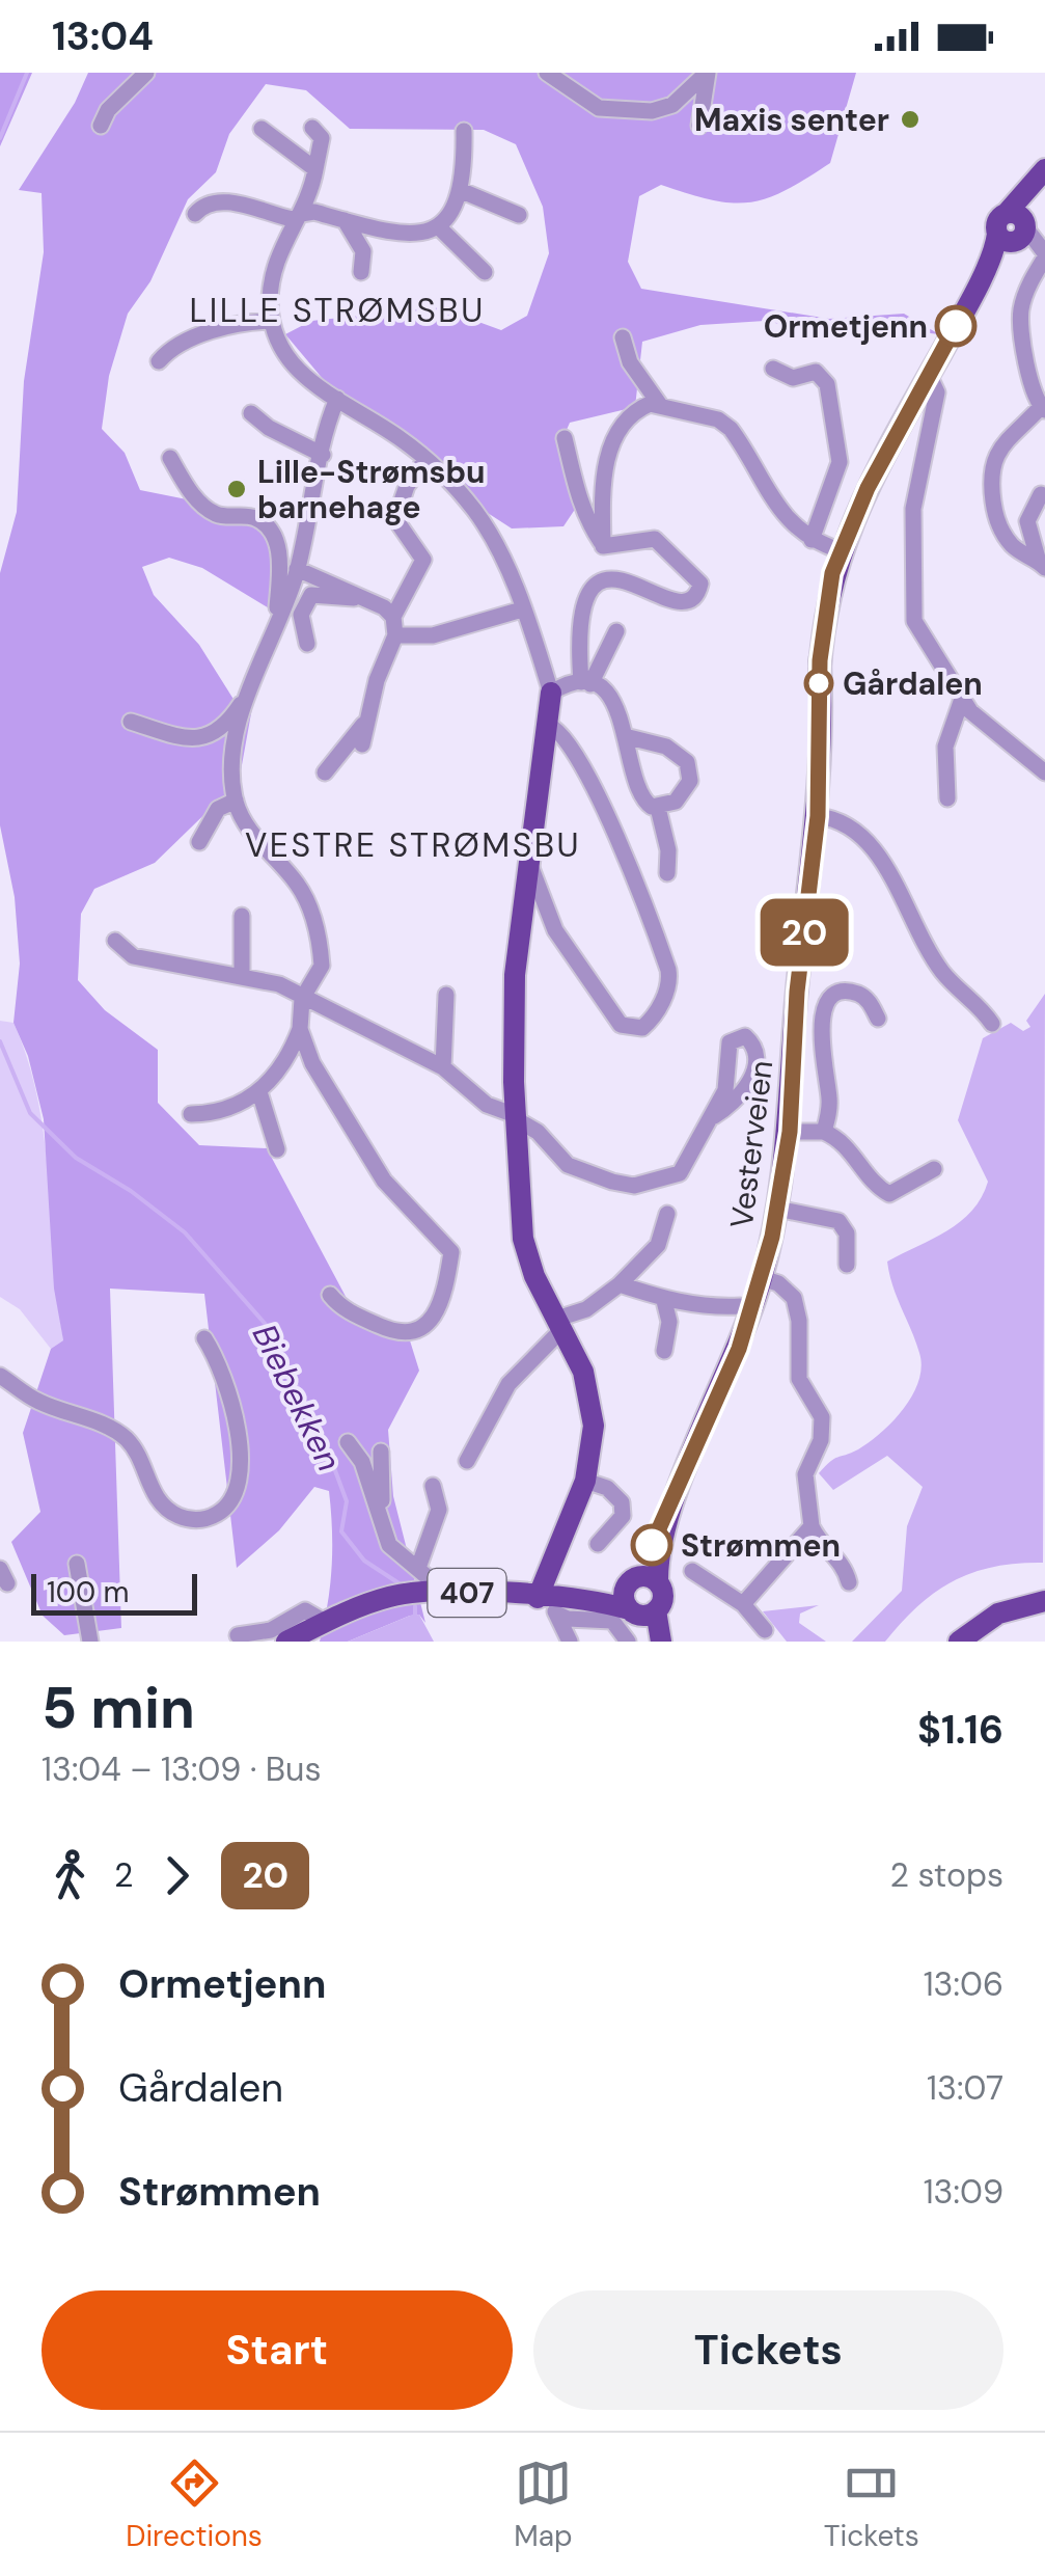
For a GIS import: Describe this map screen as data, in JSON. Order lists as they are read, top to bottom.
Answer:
{
  "streets": {
    "main road": ["Vesterveien", "407"]
  },
  "crossings": [
    ["Vesterveien", "407"]
  ],
  "districts": ["LILLE STRØMSBU", "VESTRE STRØMSBU"],
  "water": ["Biebekken"],
  "places": [
    "Maxis senter",
    "Ormetjenn",
    "Lille-Strømsbu barnehage",
    "Gårdalen",
    "Strømmen"
  ],
  "lines": ["bus line 20"],
  "scale_bar": "100 m",
  "page": {
    "status": "13:04",
    "on_map": "20",
    "scale": "100 m",
    "heading": ["5 min", "13:04 – 13:09 · Bus", "$1.16"],
    "legs": ["2", "20", "2 stops"],
    "list": [
      {
        "name": "Ormetjenn",
        "value": "13:06"
      },
      {
        "name": "Gårdalen",
        "value": "13:07"
      },
      {
        "name": "Strømmen",
        "value": "13:09"
      }
    ],
    "buttons": ["Start", "Tickets"],
    "tabs": ["Directions", "Map", "Tickets"]
  }
}
